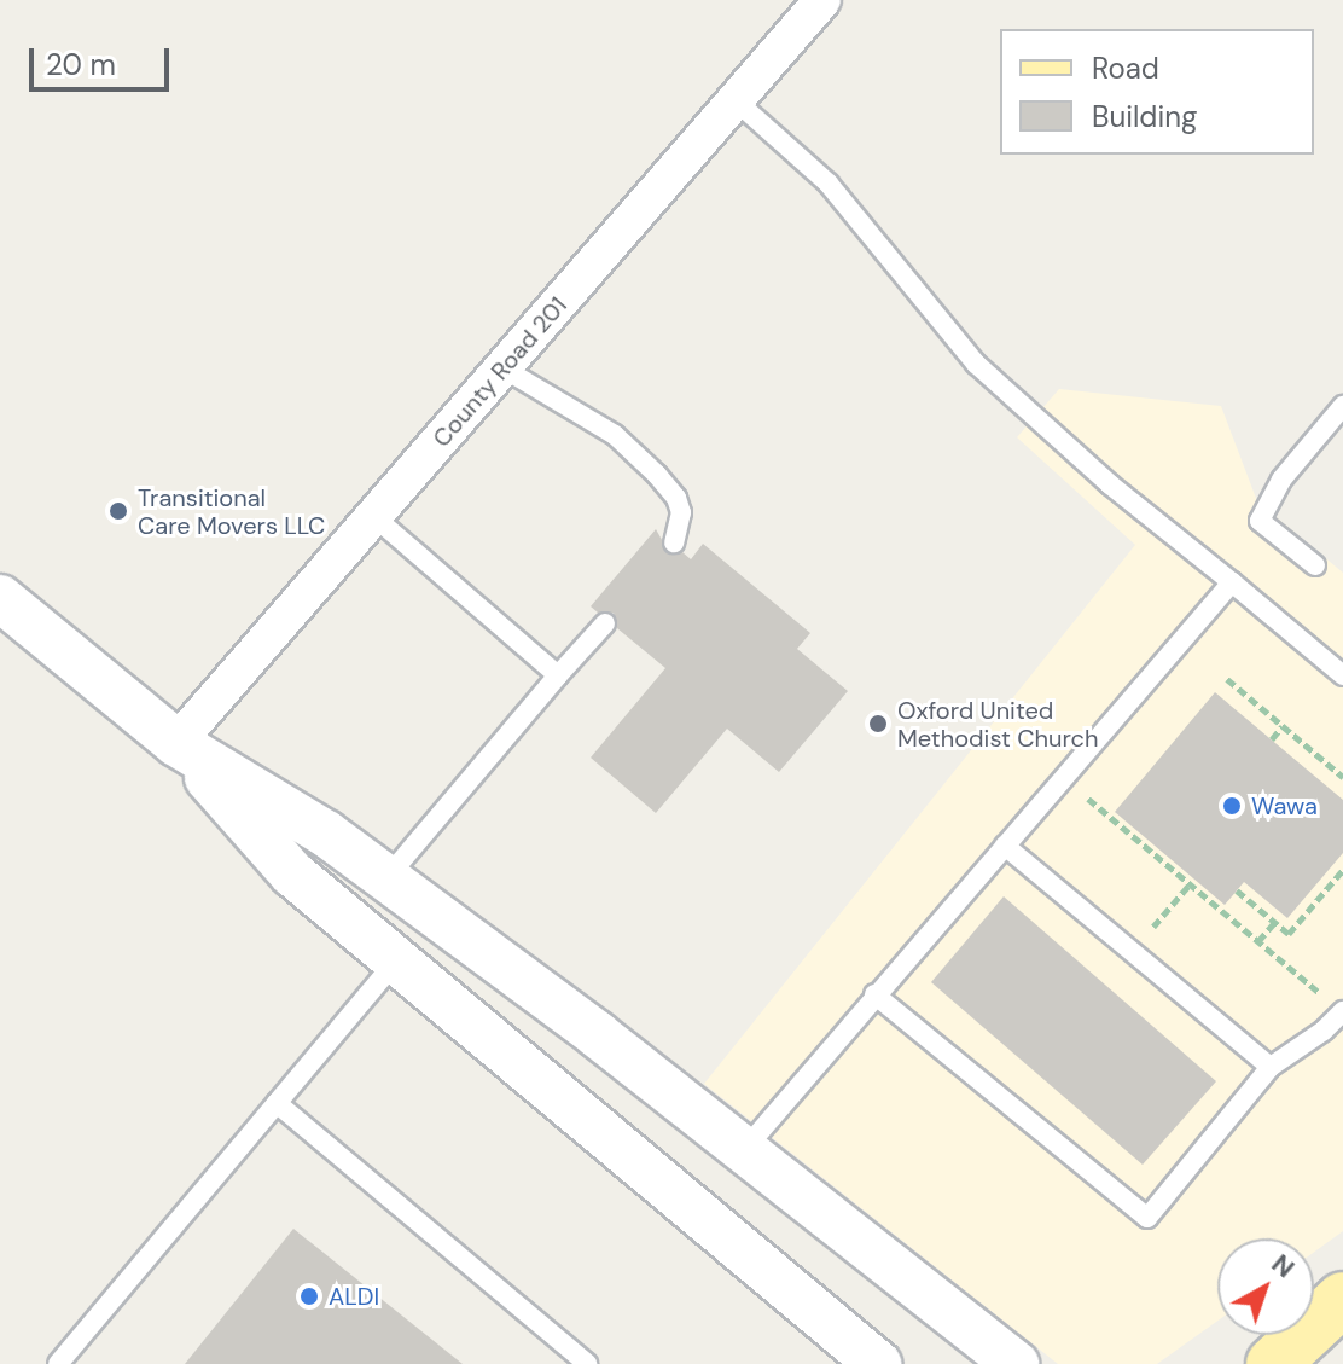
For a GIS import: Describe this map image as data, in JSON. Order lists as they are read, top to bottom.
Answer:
{
  "streets": {
    "street": ["County Road 201"]
  },
  "places": [
    "Transitional Care Movers LLC",
    "Oxford United Methodist Church",
    "Wawa",
    "ALDI"
  ],
  "legend": ["Road", "Building"],
  "scale_bar": "20 m",
  "north": "top right"
}
